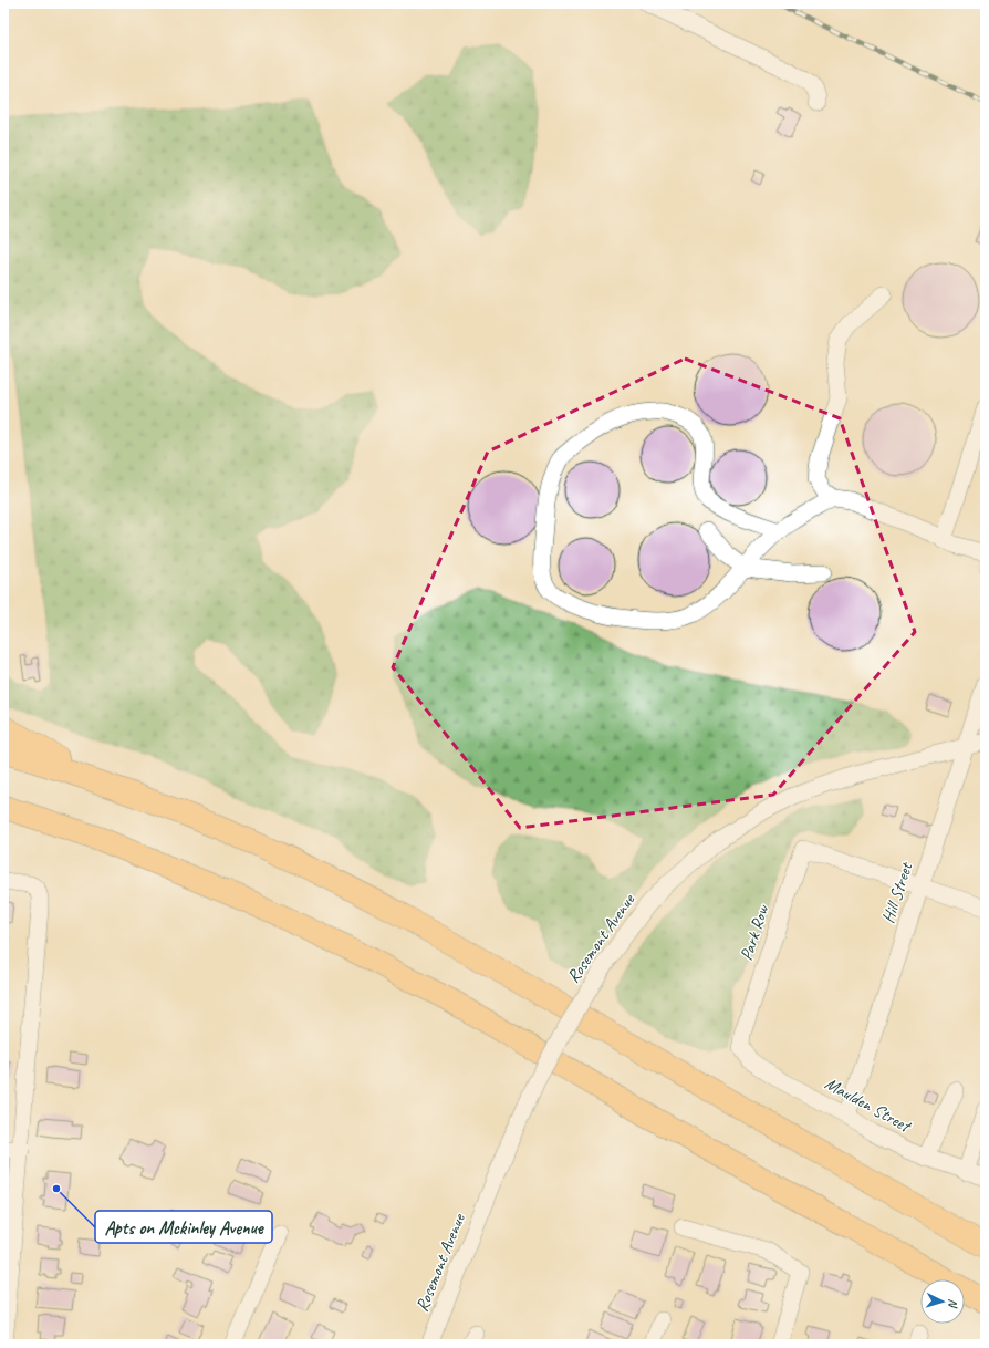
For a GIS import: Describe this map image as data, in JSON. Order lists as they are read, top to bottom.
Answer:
{
  "streets": {
    "street": [
      "Hill Street",
      "Park Row",
      "Rosemont Avenue",
      "Maulden Street"
    ]
  },
  "crossings": [
    ["Hill Street", "Park Row"],
    ["Hill Street", "Rosemont Avenue"],
    ["Hill Street", "Maulden Street"],
    ["Park Row", "Maulden Street"]
  ],
  "places": ["Apts on Mckinley Avenue"],
  "north": "right"
}
